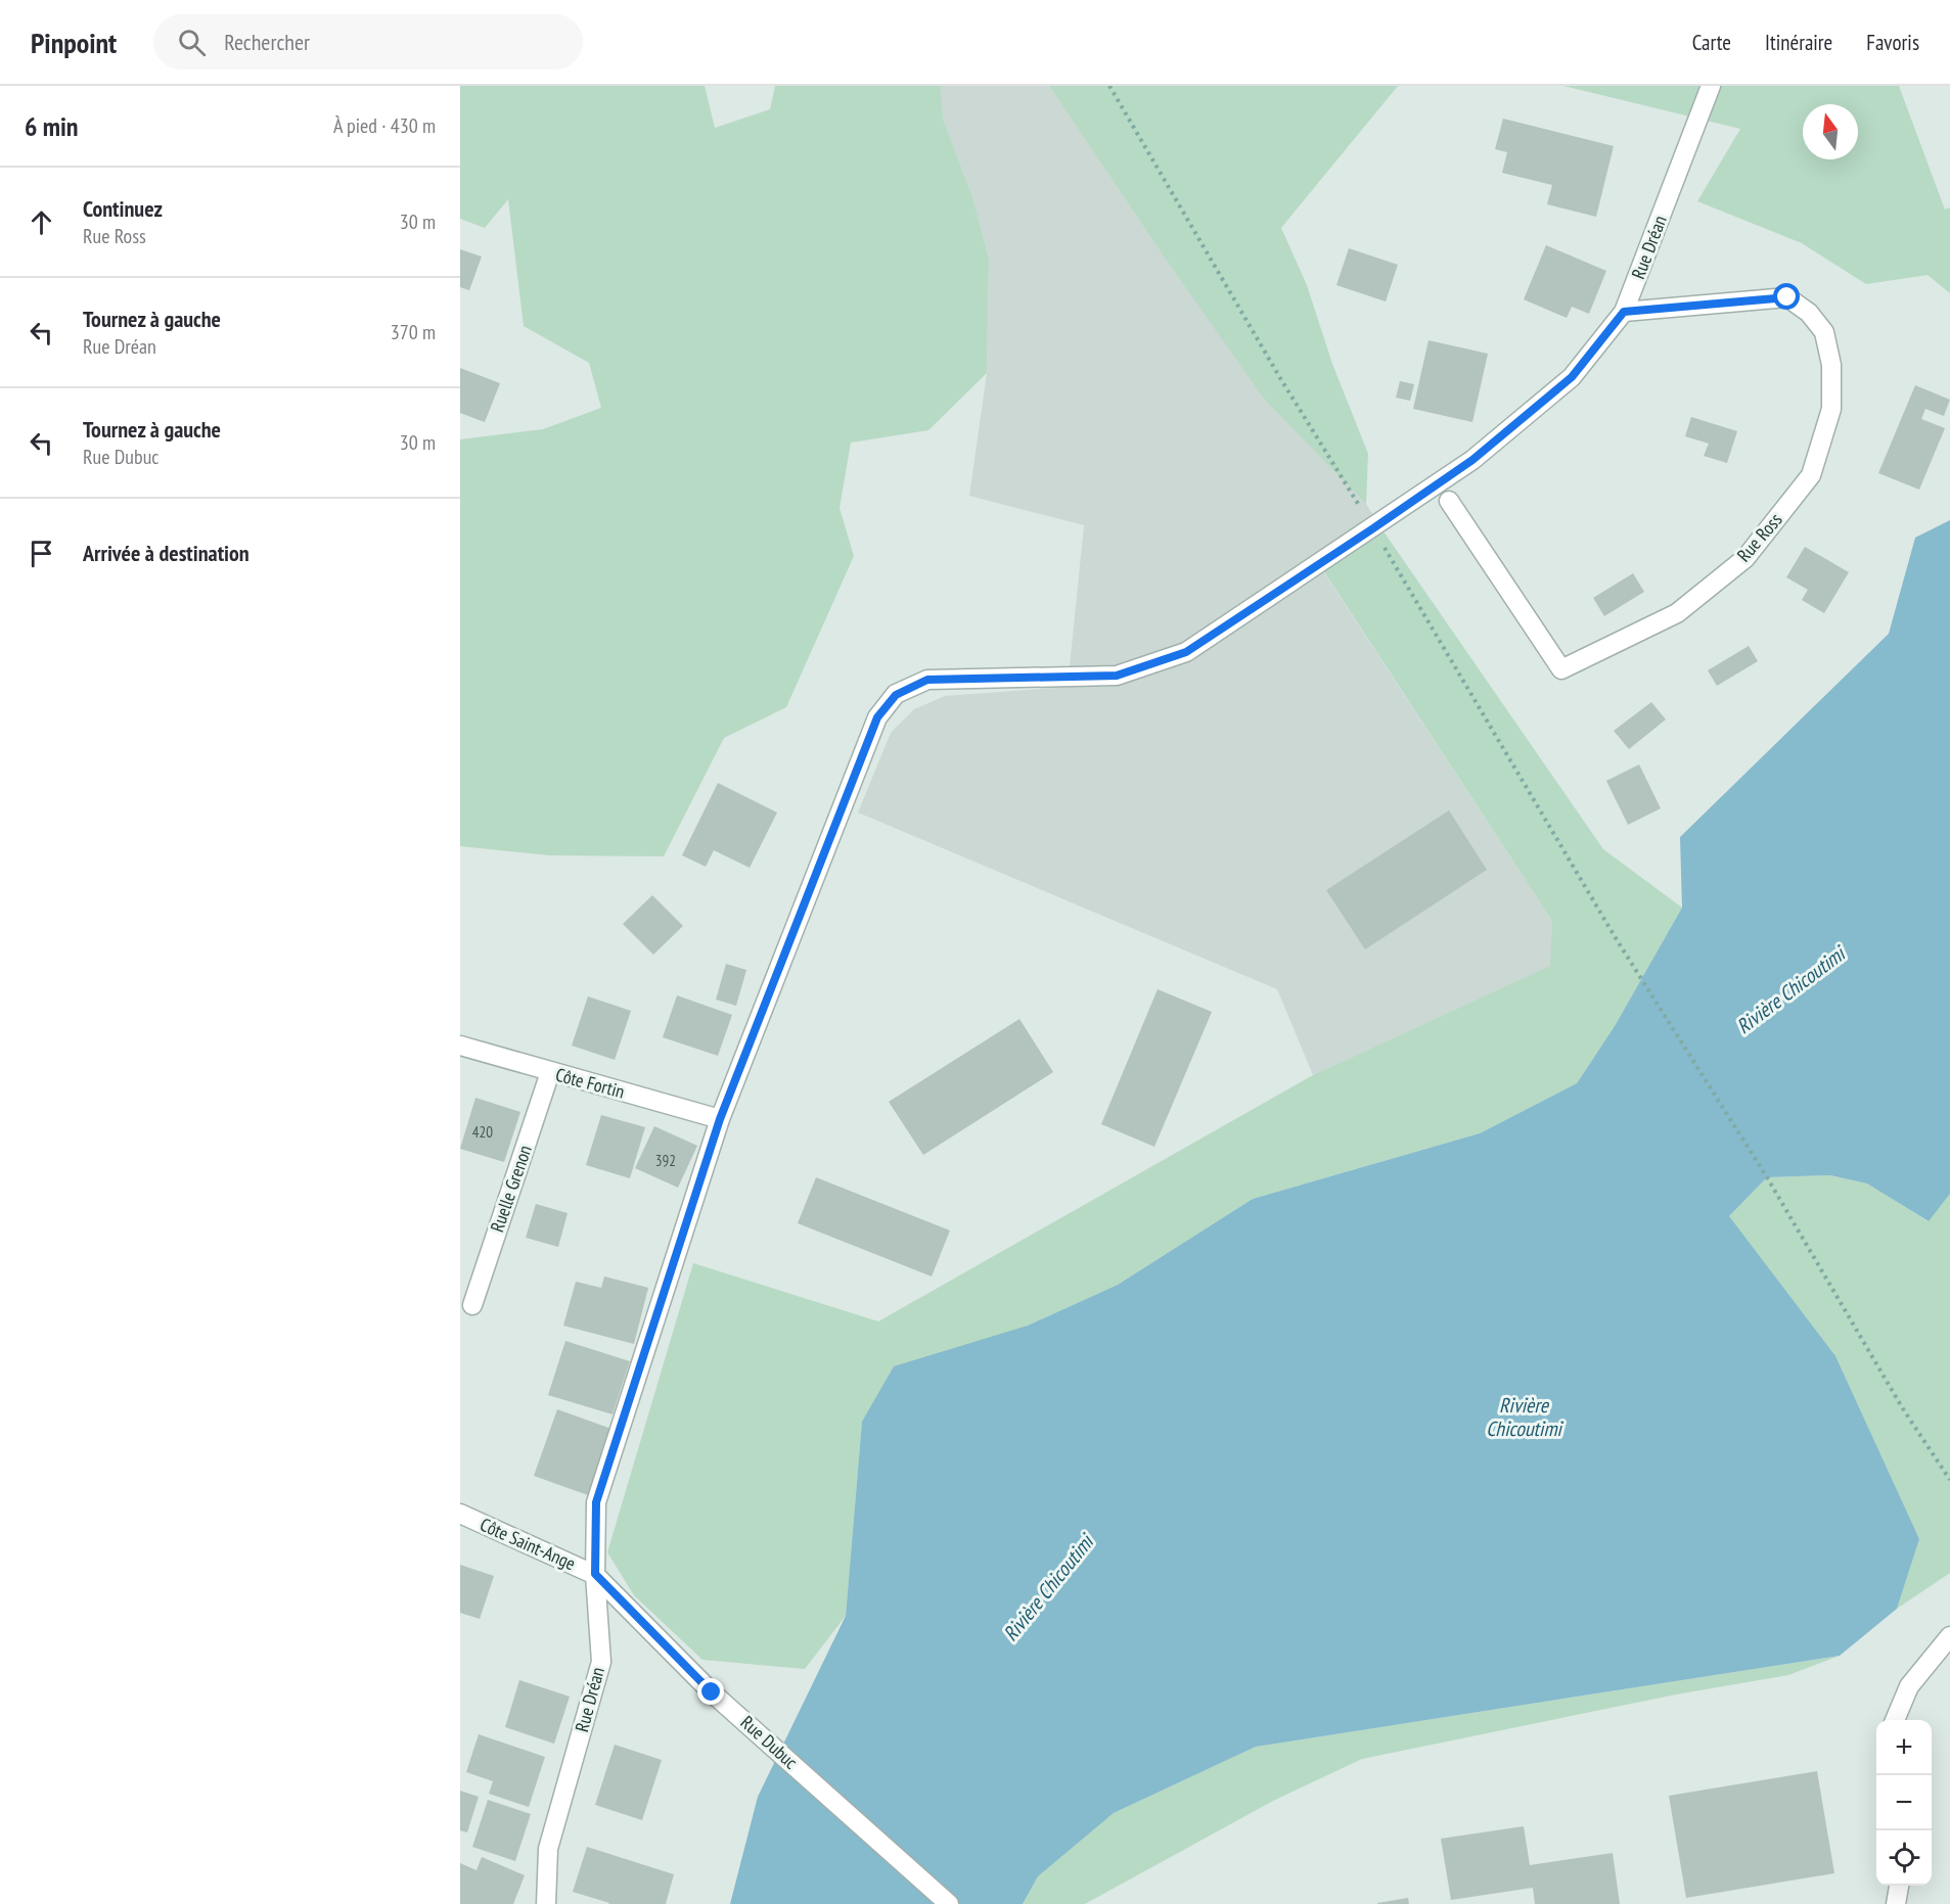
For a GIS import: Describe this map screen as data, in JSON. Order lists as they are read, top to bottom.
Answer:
{
  "streets": {
    "street": [
      "Rue Dréan",
      "Rue Ross",
      "Côte Fortin",
      "Ruelle Grenon",
      "Côte Saint-Ange",
      "Rue Dubuc"
    ]
  },
  "crossings": [
    ["Rue Dréan", "Rue Ross"],
    ["Rue Dréan", "Côte Fortin"],
    ["Rue Dréan", "Côte Saint-Ange"],
    ["Rue Dréan", "Rue Dubuc"],
    ["Côte Fortin", "Ruelle Grenon"],
    ["Côte Saint-Ange", "Rue Dubuc"]
  ],
  "water": ["Rivière Chicoutimi"],
  "house_numbers": ["420", "392"],
  "north": "top",
  "page": {
    "header": "Pinpoint",
    "search": "Rechercher",
    "nav": ["Carte", "Itinéraire", "Favoris"],
    "heading": ["6 min", "À pied · 430 m"],
    "list": [
      ["Continuez", "Rue Ross", "30 m"],
      ["Tournez à gauche", "Rue Dréan", "370 m"],
      ["Tournez à gauche", "Rue Dubuc", "30 m"],
      "Arrivée à destination"
    ],
    "map_buttons": ["+", "−"]
  }
}
